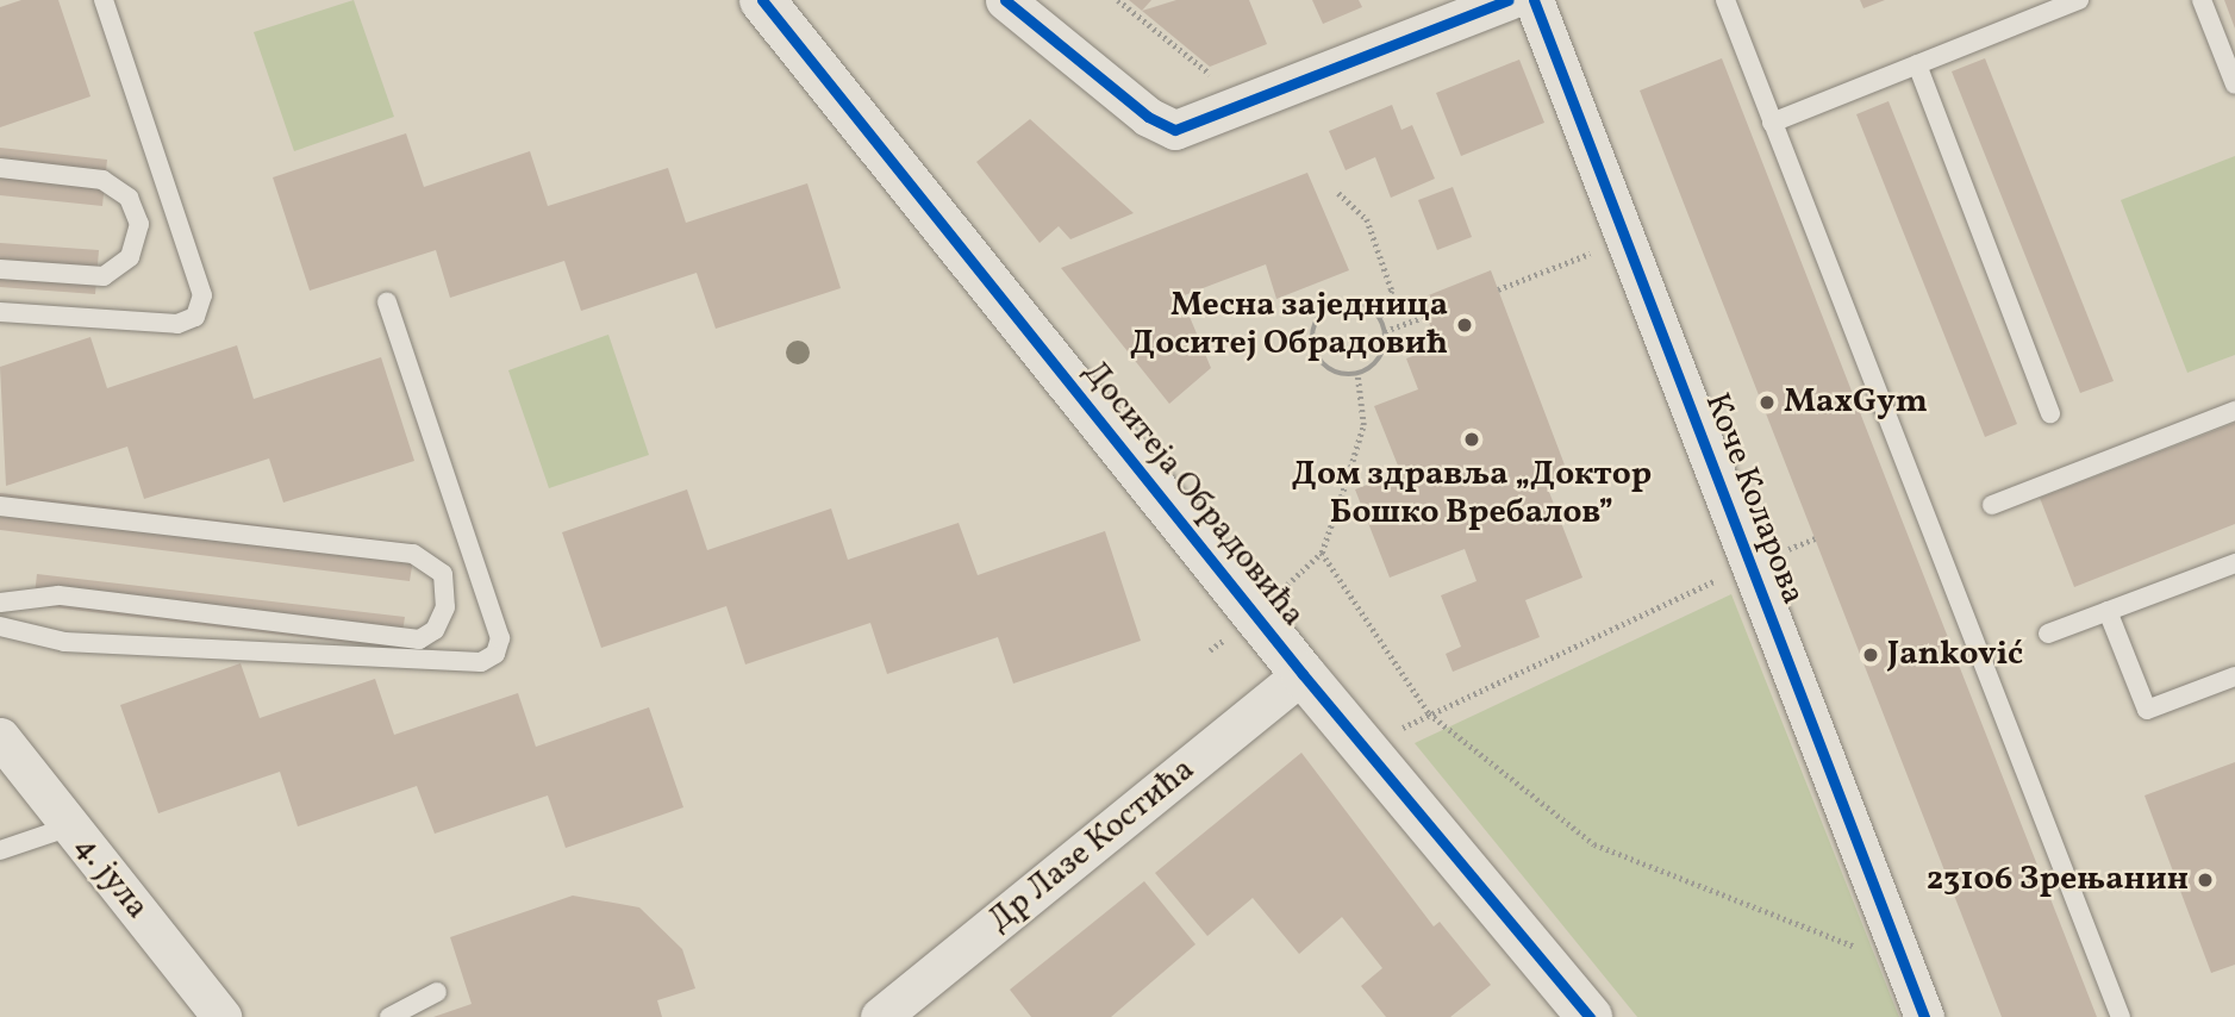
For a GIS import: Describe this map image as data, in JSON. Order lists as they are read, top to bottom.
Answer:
{
  "streets": {
    "street": [
      "Доситеја Обрадовића",
      "Коче Коларова",
      "Др Лазе Костића",
      "4. јула"
    ]
  },
  "crossings": [
    ["Доситеја Обрадовића", "Др Лазе Костића"]
  ],
  "places": [
    "Месна заједница Доситеј Обрадовић",
    "MaxGym",
    "Дом здравља „Доктор Бошко Вребалов”",
    "Janković",
    "23106 Зрењанин"
  ]
}
